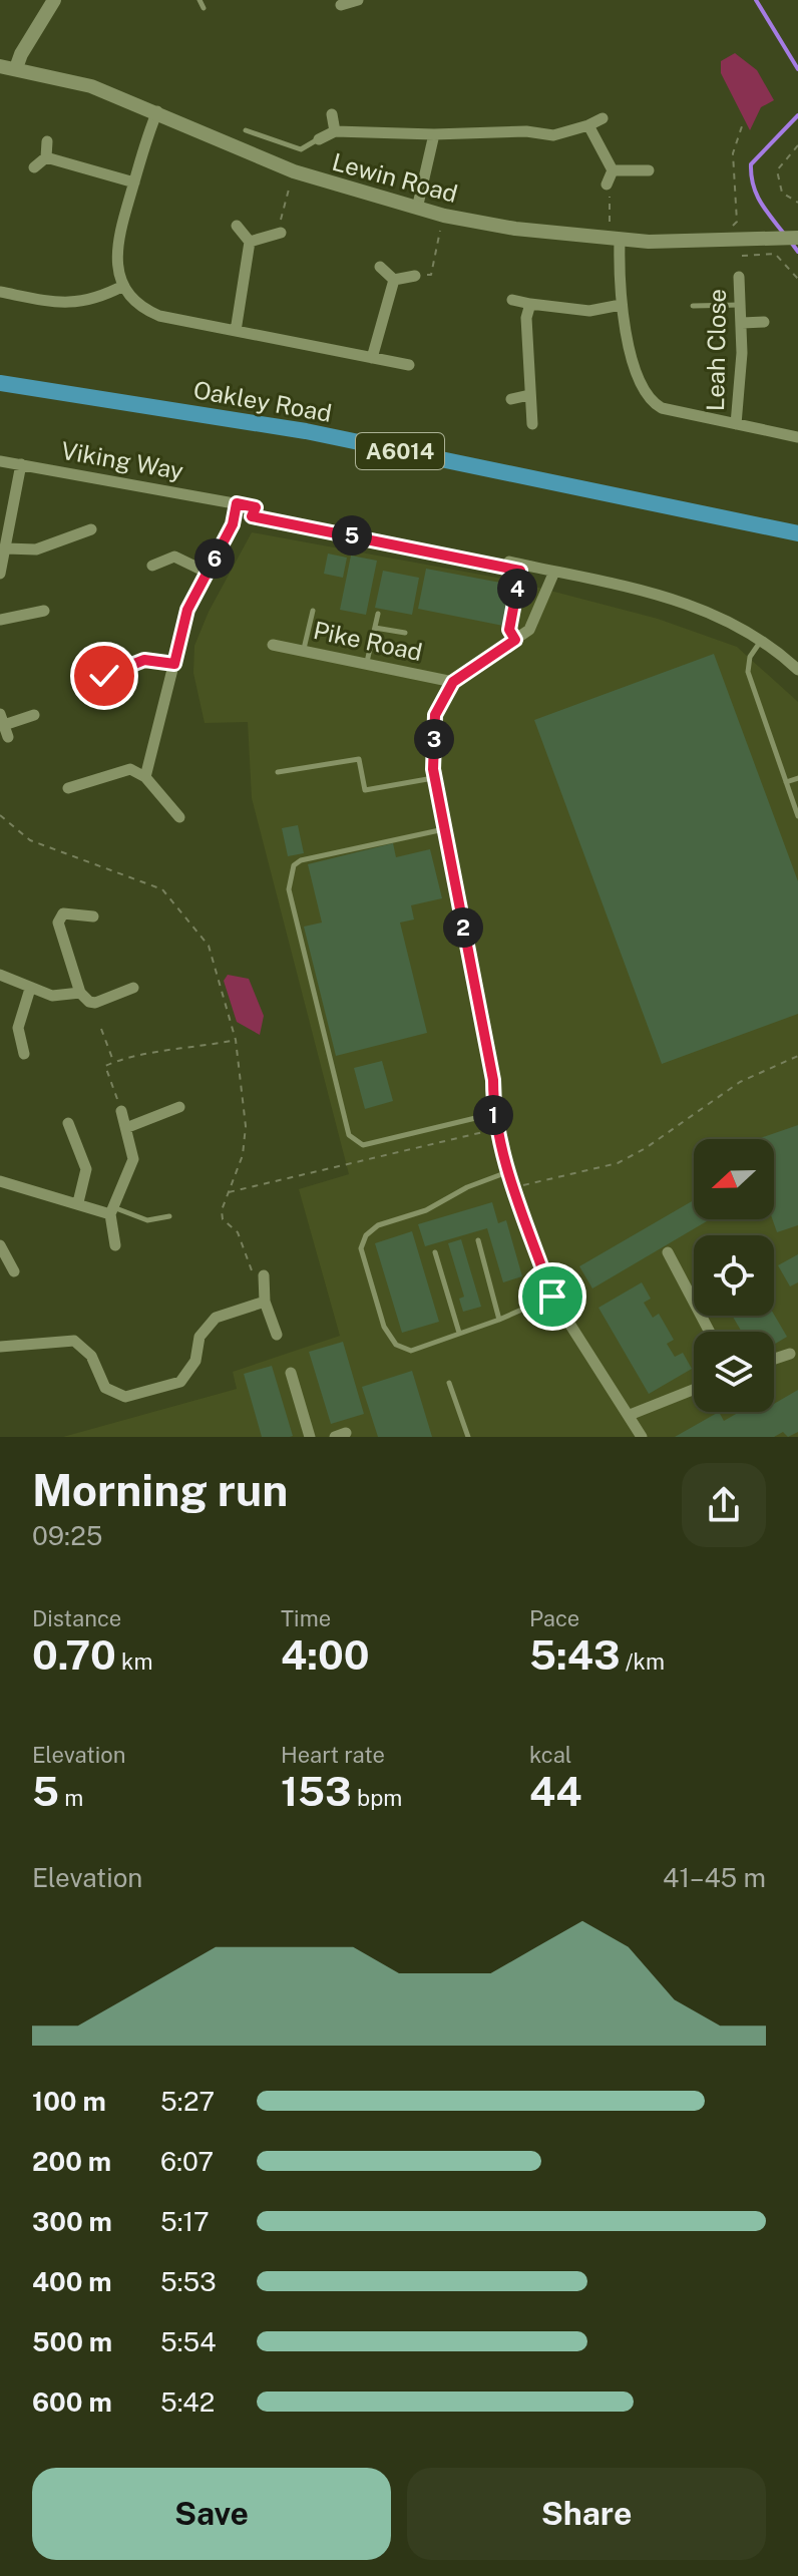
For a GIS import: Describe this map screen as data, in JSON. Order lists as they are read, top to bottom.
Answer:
{
  "streets": {
    "main road": ["Oakley Road", "A6014"],
    "street": [
      "Lewin Road",
      "Leah Close",
      "Viking Way",
      "Pike Road"
    ]
  },
  "north": "left",
  "page": {
    "pins": [
      "5",
      "6",
      "4",
      "3",
      "2",
      "1"
    ],
    "heading": ["Morning run", "09:25"],
    "stats": [
      ["Distance", "0.70 km"],
      ["Time", "4:00"],
      ["Pace", "5:43 /km"],
      ["Elevation", "5 m"],
      ["Heart rate", "153 bpm"],
      ["kcal", "44"]
    ],
    "chart": ["Elevation", "41–45 m"],
    "list": [
      {
        "name": "100 m",
        "note": "5:27"
      },
      {
        "name": "200 m",
        "note": "6:07"
      },
      {
        "name": "300 m",
        "note": "5:17"
      },
      {
        "name": "400 m",
        "note": "5:53"
      },
      {
        "name": "500 m",
        "note": "5:54"
      },
      {
        "name": "600 m",
        "note": "5:42"
      }
    ],
    "buttons": ["Save", "Share"]
  }
}
